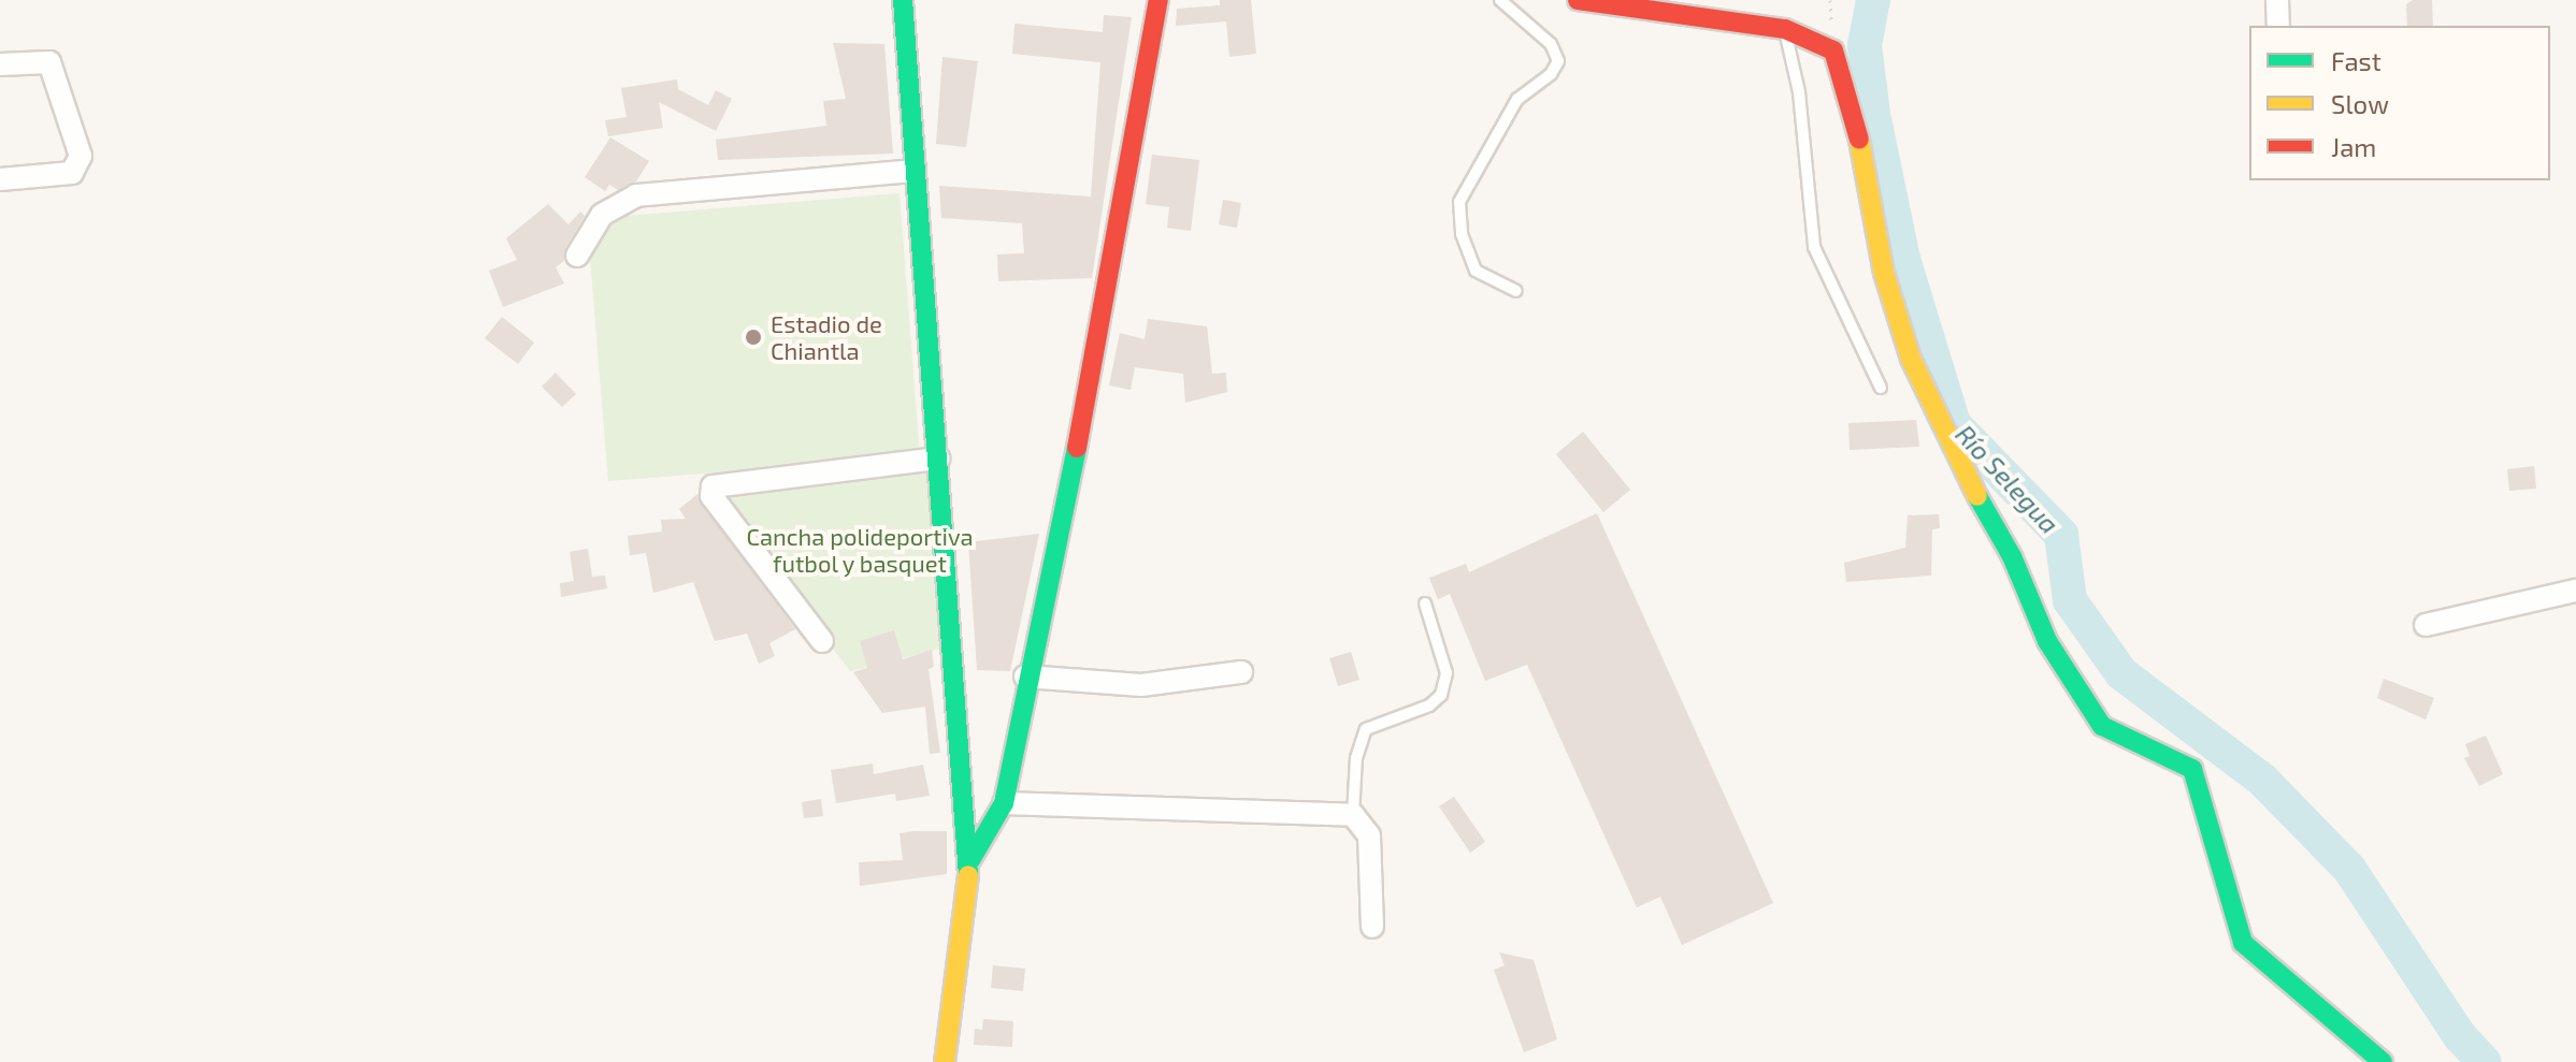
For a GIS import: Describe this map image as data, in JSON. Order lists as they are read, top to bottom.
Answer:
{
  "water": ["Río Selegua"],
  "parks": ["Cancha polideportiva futbol y basquet"],
  "places": ["Estadio de Chiantla"],
  "legend": ["Fast", "Slow", "Jam"]
}
